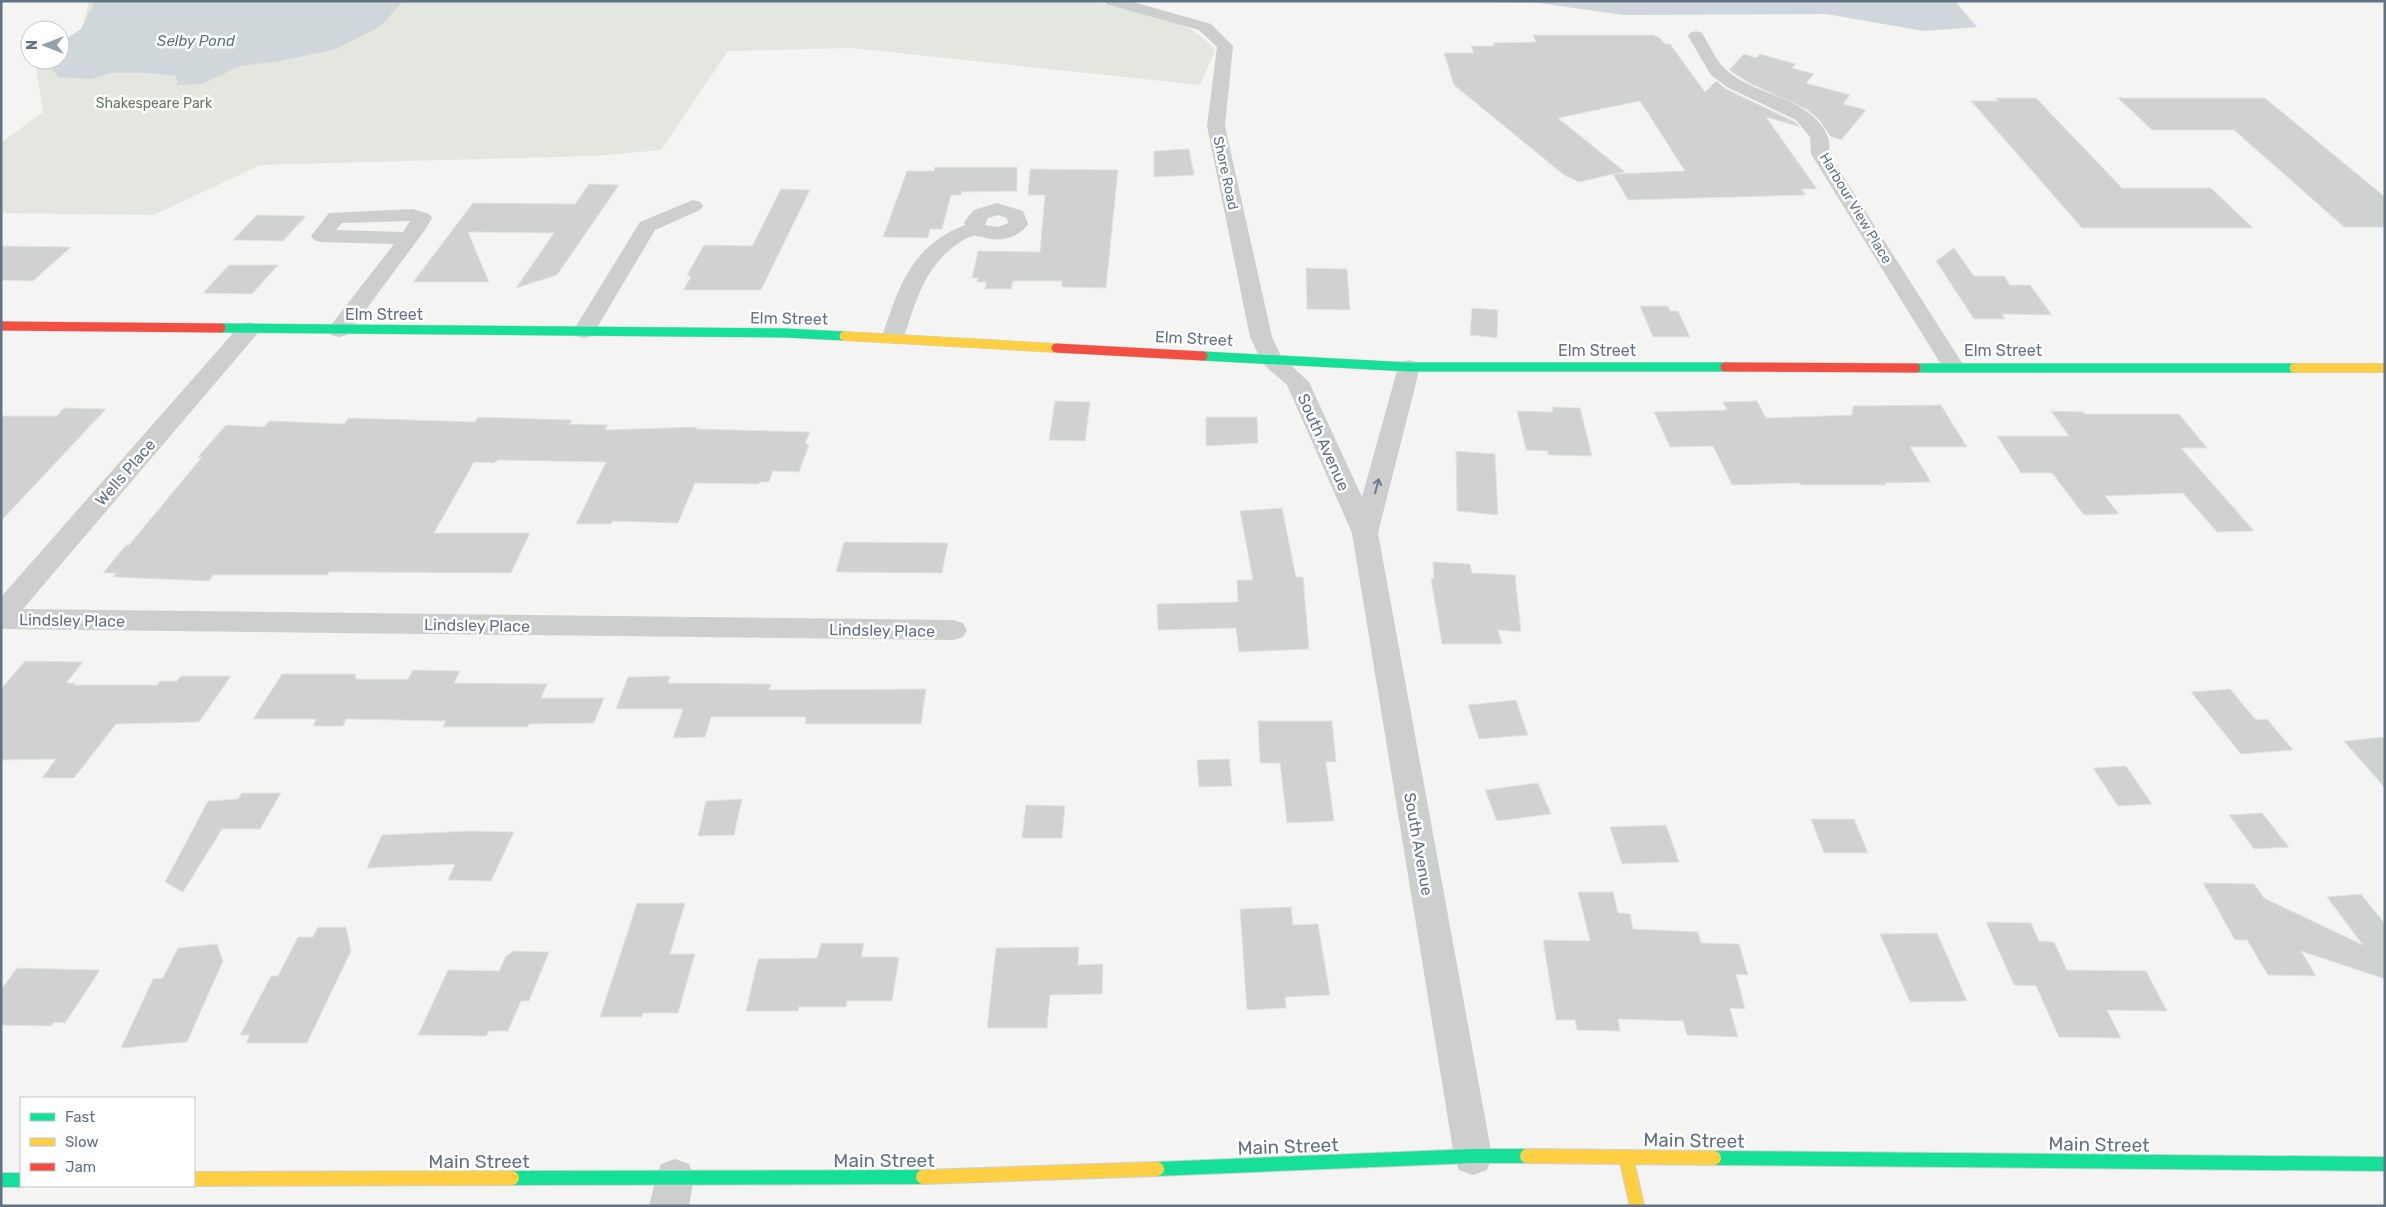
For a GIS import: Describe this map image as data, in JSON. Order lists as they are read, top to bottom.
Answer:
{
  "streets": {
    "street": [
      "Shore Road",
      "Harbour View Place",
      "Elm Street",
      "South Avenue",
      "Wells Place",
      "Lindsley Place",
      "Main Street"
    ]
  },
  "crossings": [
    ["Shore Road", "Elm Street"],
    ["Shore Road", "South Avenue"],
    ["Harbour View Place", "Elm Street"],
    ["Elm Street", "South Avenue"],
    ["Elm Street", "Wells Place"],
    ["South Avenue", "Main Street"],
    ["Wells Place", "Lindsley Place"]
  ],
  "water": ["Selby Pond"],
  "parks": ["Shakespeare Park"],
  "legend": ["Fast", "Slow", "Jam"],
  "north": "left"
}
